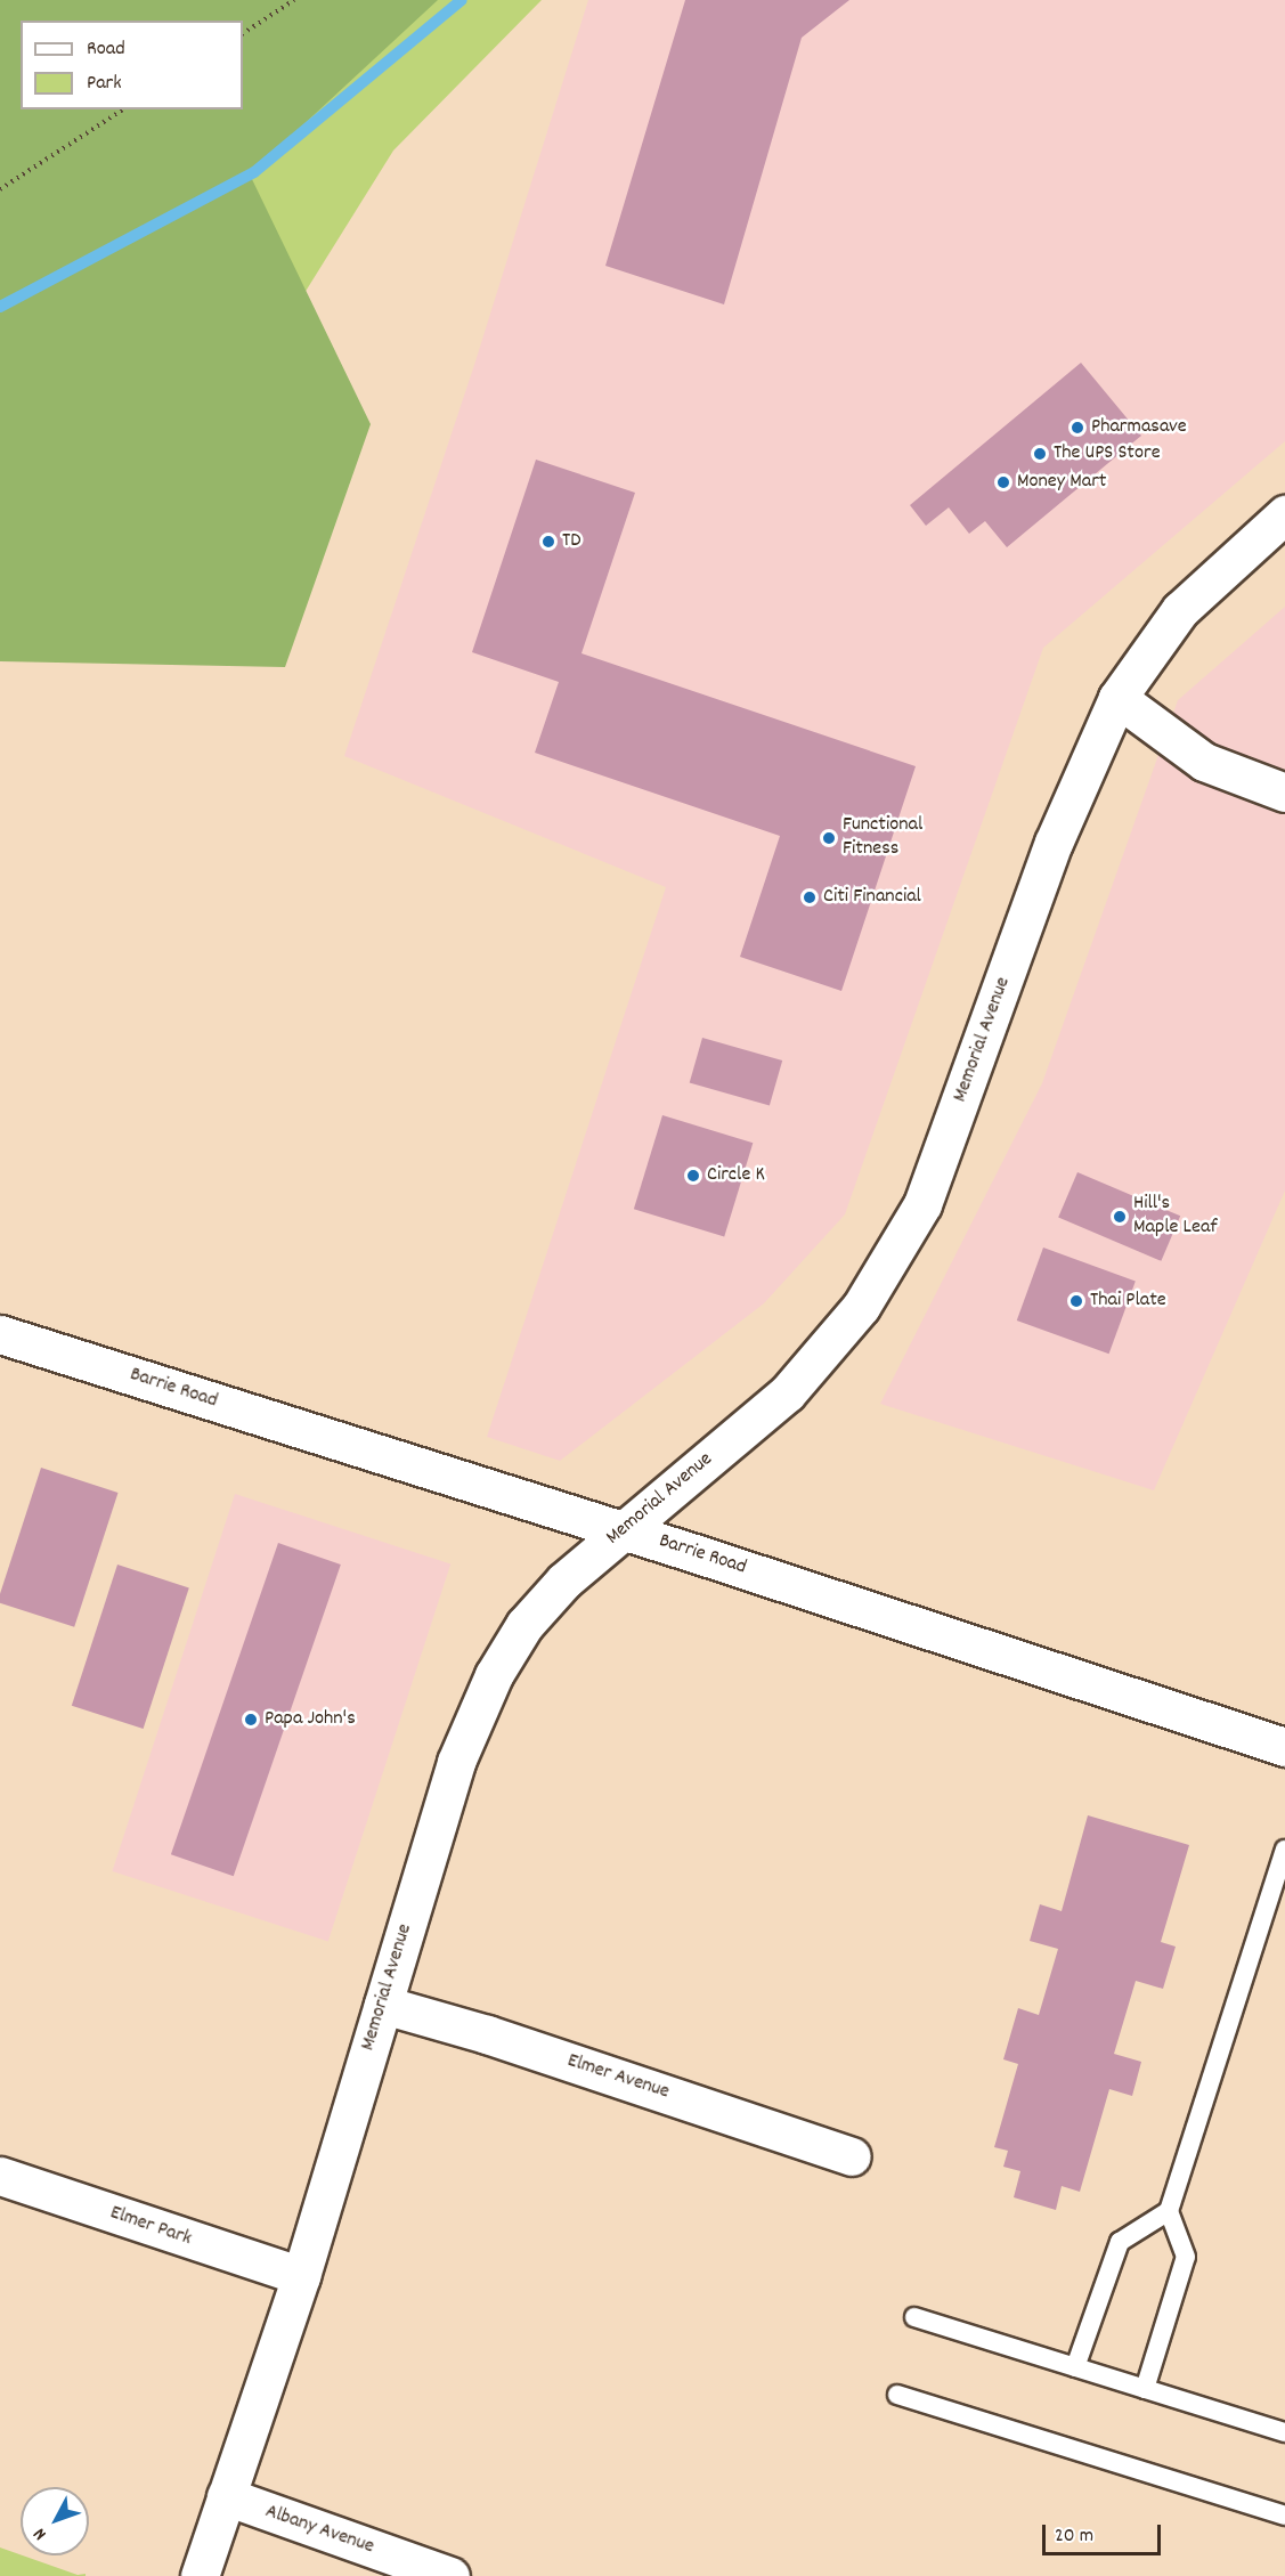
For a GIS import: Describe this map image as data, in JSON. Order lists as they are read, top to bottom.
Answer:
{
  "streets": {
    "street": [
      "Memorial Avenue",
      "Barrie Road",
      "Elmer Avenue",
      "Elmer Park",
      "Albany Avenue"
    ]
  },
  "crossings": [
    ["Memorial Avenue", "Barrie Road"],
    ["Memorial Avenue", "Elmer Avenue"],
    ["Memorial Avenue", "Elmer Park"],
    ["Memorial Avenue", "Albany Avenue"]
  ],
  "places": [
    "Pharmasave",
    "The UPS Store",
    "Money Mart",
    "TD",
    "Functional Fitness",
    "Citi Financial",
    "Circle K",
    "Hill's Maple Leaf",
    "Thai Plate",
    "Papa John's"
  ],
  "legend": ["Road", "Park"],
  "scale_bar": "20 m",
  "north": "bottom left"
}
